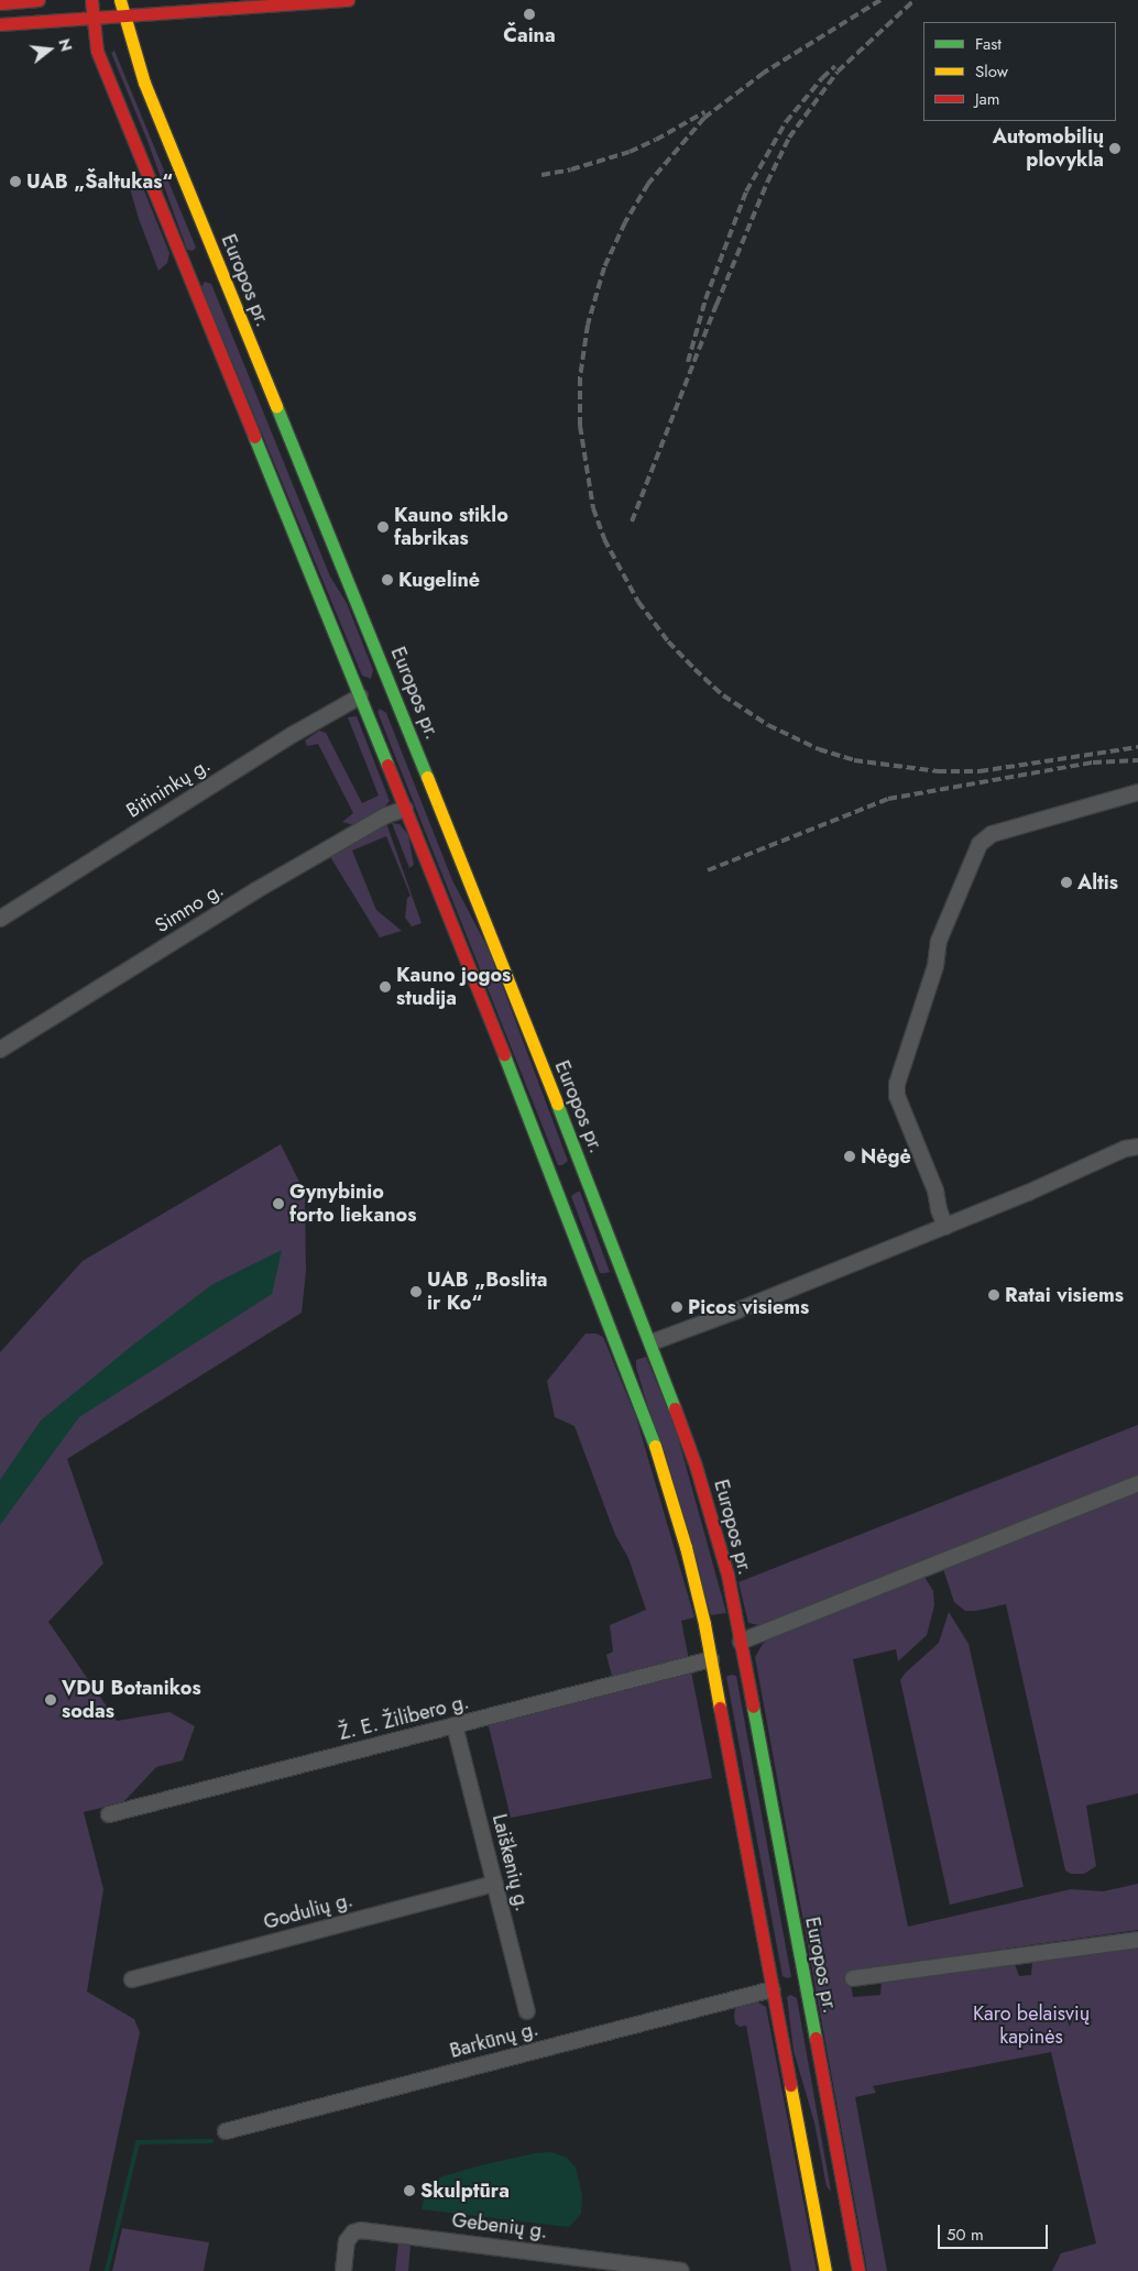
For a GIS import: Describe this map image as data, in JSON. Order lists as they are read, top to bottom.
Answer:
{
  "streets": {
    "main road": ["Europos pr."],
    "street": [
      "Bitininkų g.",
      "Simno g.",
      "Ž. E. Žilibero g.",
      "Laiškenių g.",
      "Godulių g.",
      "Barkūnų g.",
      "Gebenių g."
    ]
  },
  "crossings": [
    ["Europos pr.", "Bitininkų g."],
    ["Europos pr.", "Simno g."],
    ["Europos pr.", "Ž. E. Žilibero g."],
    ["Europos pr.", "Barkūnų g."],
    ["Ž. E. Žilibero g.", "Laiškenių g."],
    ["Laiškenių g.", "Godulių g."]
  ],
  "parks": ["Karo belaisvių kapinės"],
  "places": [
    "Čaina",
    "Automobilių plovykla",
    "UAB „Šaltukas“",
    "Kauno stiklo fabrikas",
    "Kugelinė",
    "Altis",
    "Kauno jogos studija",
    "Nėgė",
    "Gynybinio forto liekanos",
    "UAB „Boslita ir Ko“",
    "Ratai visiems",
    "Picos visiems",
    "VDU Botanikos sodas",
    "Skulptūra"
  ],
  "legend": ["Fast", "Slow", "Jam"],
  "scale_bar": "50 m",
  "north": "right"
}
